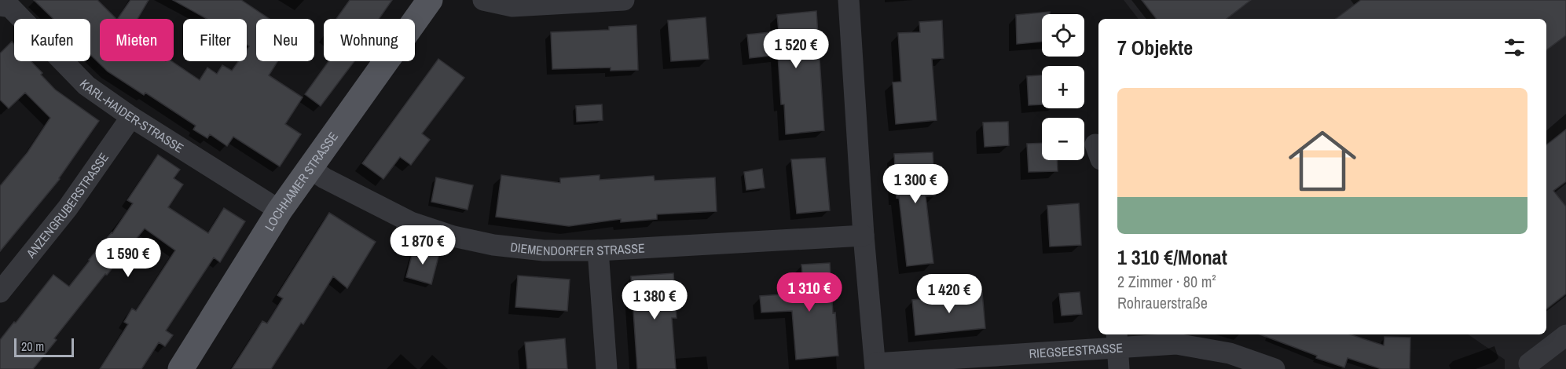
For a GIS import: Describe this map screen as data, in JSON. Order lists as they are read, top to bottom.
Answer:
{
  "streets": {
    "main road": ["LOCHHAMER STRASSE"],
    "street": [
      "KARL-HAIDER-STRASSE",
      "ANZENGRUBERSTRASSE",
      "DIEMENDORFER STRASSE",
      "RIEGSEESTRASSE"
    ]
  },
  "crossings": [
    ["KARL-HAIDER-STRASSE", "LOCHHAMER STRASSE"],
    ["KARL-HAIDER-STRASSE", "ANZENGRUBERSTRASSE"],
    ["LOCHHAMER STRASSE", "DIEMENDORFER STRASSE"]
  ],
  "scale_bar": "20 m",
  "page": {
    "map_buttons": ["+", "−"],
    "chip": [
      "Kaufen",
      "Mieten",
      "Filter",
      "Neu",
      "Wohnung"
    ],
    "heading": "7 Objekte",
    "price": [
      "1 520 €",
      "1 300 €",
      "1 870 €",
      "1 590 €",
      "1 310 €",
      "1 420 €",
      "1 380 €"
    ],
    "list": [
      {
        "name": "1 310 €/Monat",
        "note": "2 Zimmer · 80 m² · Rohrauerstraße"
      }
    ],
    "scale": "20 m"
  }
}
